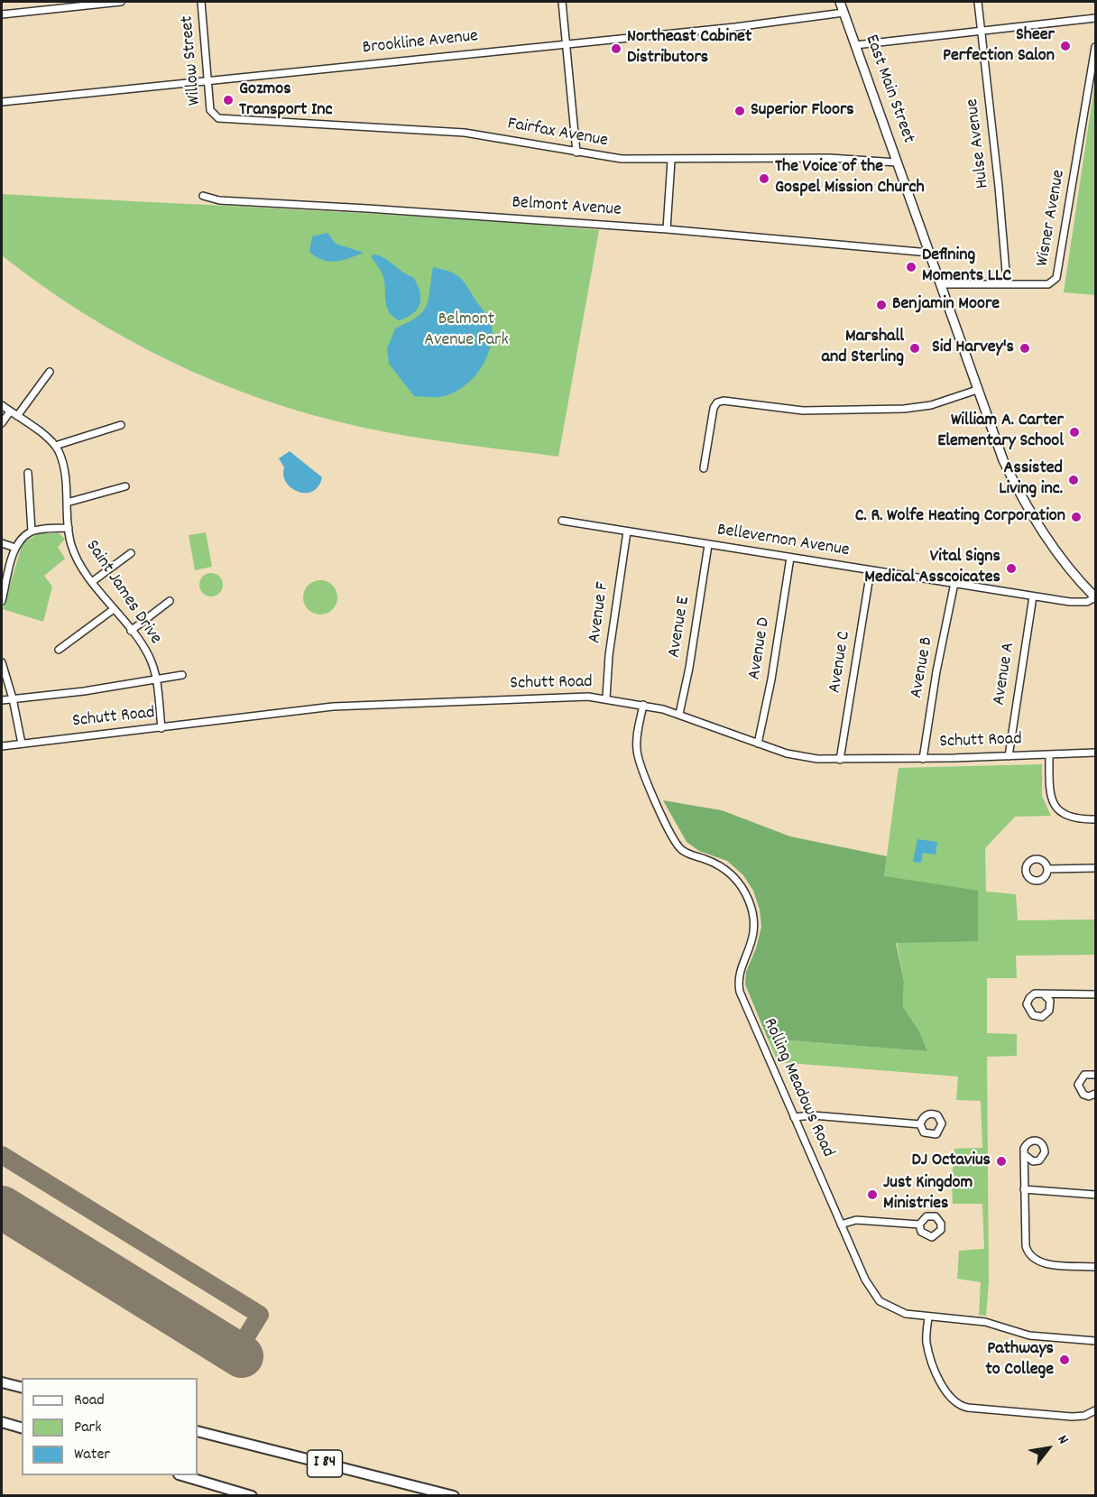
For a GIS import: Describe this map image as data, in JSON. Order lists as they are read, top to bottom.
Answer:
{
  "streets": {
    "highway": ["I 84"],
    "main road": ["East Main Street"],
    "street": [
      "Brookline Avenue",
      "Willow Street",
      "Fairfax Avenue",
      "Hulse Avenue",
      "Belmont Avenue",
      "Wisner Avenue",
      "Bellevernon Avenue",
      "Saint James Drive",
      "Avenue F",
      "Avenue E",
      "Avenue D",
      "Avenue C",
      "Avenue B",
      "Avenue A",
      "Schutt Road",
      "Rolling Meadows Road"
    ]
  },
  "crossings": [
    ["Brookline Avenue", "Willow Street"],
    ["Brookline Avenue", "East Main Street"],
    ["Willow Street", "Fairfax Avenue"],
    ["East Main Street", "Fairfax Avenue"],
    ["East Main Street", "Belmont Avenue"],
    ["East Main Street", "Wisner Avenue"],
    ["East Main Street", "Bellevernon Avenue"],
    ["Hulse Avenue", "Wisner Avenue"],
    ["Bellevernon Avenue", "Avenue F"],
    ["Bellevernon Avenue", "Avenue E"],
    ["Bellevernon Avenue", "Avenue D"],
    ["Bellevernon Avenue", "Avenue C"],
    ["Bellevernon Avenue", "Avenue B"],
    ["Bellevernon Avenue", "Avenue A"],
    ["Saint James Drive", "Schutt Road"],
    ["Avenue F", "Schutt Road"],
    ["Avenue E", "Schutt Road"],
    ["Avenue D", "Schutt Road"],
    ["Avenue C", "Schutt Road"],
    ["Avenue B", "Schutt Road"],
    ["Avenue A", "Schutt Road"],
    ["Schutt Road", "Rolling Meadows Road"]
  ],
  "parks": ["Belmont Avenue Park"],
  "places": [
    "Sheer Perfection Salon",
    "Northeast Cabinet Distributors",
    "Gozmos Transport Inc",
    "Superior Floors",
    "The Voice of the Gospel Mission Church",
    "Defining Moments LLC",
    "Benjamin Moore",
    "Marshall and Sterling",
    "Sid Harvey's",
    "William A. Carter Elementary School",
    "Assisted Living inc.",
    "C. R. Wolfe Heating Corporation",
    "Vital Signs Medical Asscoicates",
    "DJ Octavius",
    "Just Kingdom Ministries",
    "Pathways to College"
  ],
  "legend": ["Road", "Park", "Water"],
  "north": "top right"
}
